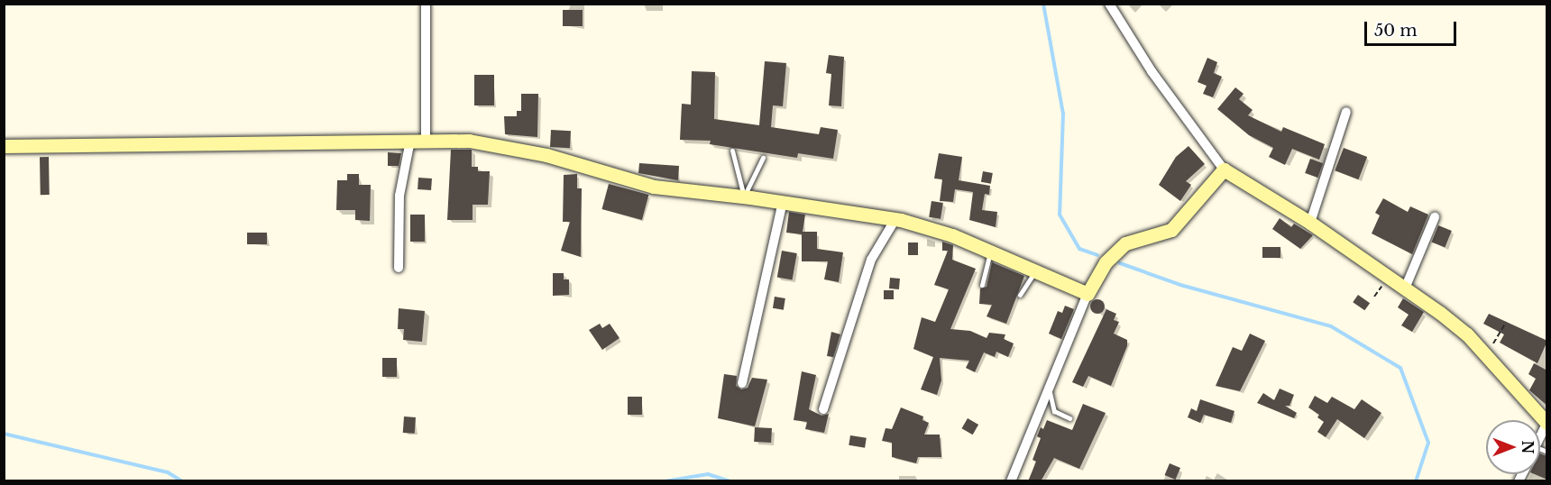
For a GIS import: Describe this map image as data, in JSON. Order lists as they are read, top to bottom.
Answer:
{
  "scale_bar": "50 m",
  "north": "right"
}
